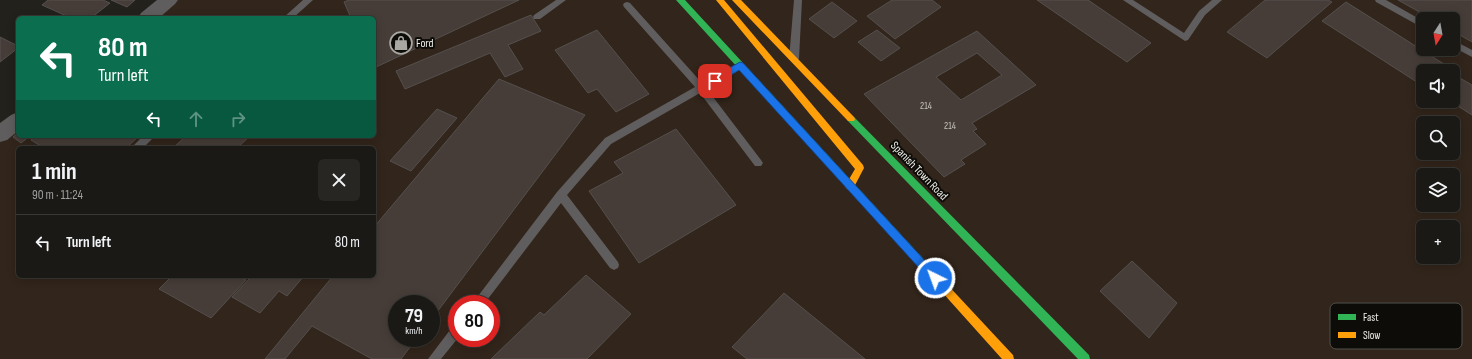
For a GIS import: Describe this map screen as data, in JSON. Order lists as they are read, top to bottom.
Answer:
{
  "streets": {
    "highway": ["Spanish Town Road"]
  },
  "places": {
    "shop": ["Ford"]
  },
  "house_numbers": ["214", "214"],
  "legend": ["Fast", "Slow"],
  "north": "bottom",
  "page": {
    "map_buttons": "+",
    "turn": ["80 m", "Turn left"],
    "heading": ["1 min", "90 m · 11:24"],
    "list": [
      {
        "name": "Turn left",
        "value": "80 m"
      }
    ],
    "speed": "79 km/h",
    "limit": "80"
  }
}
